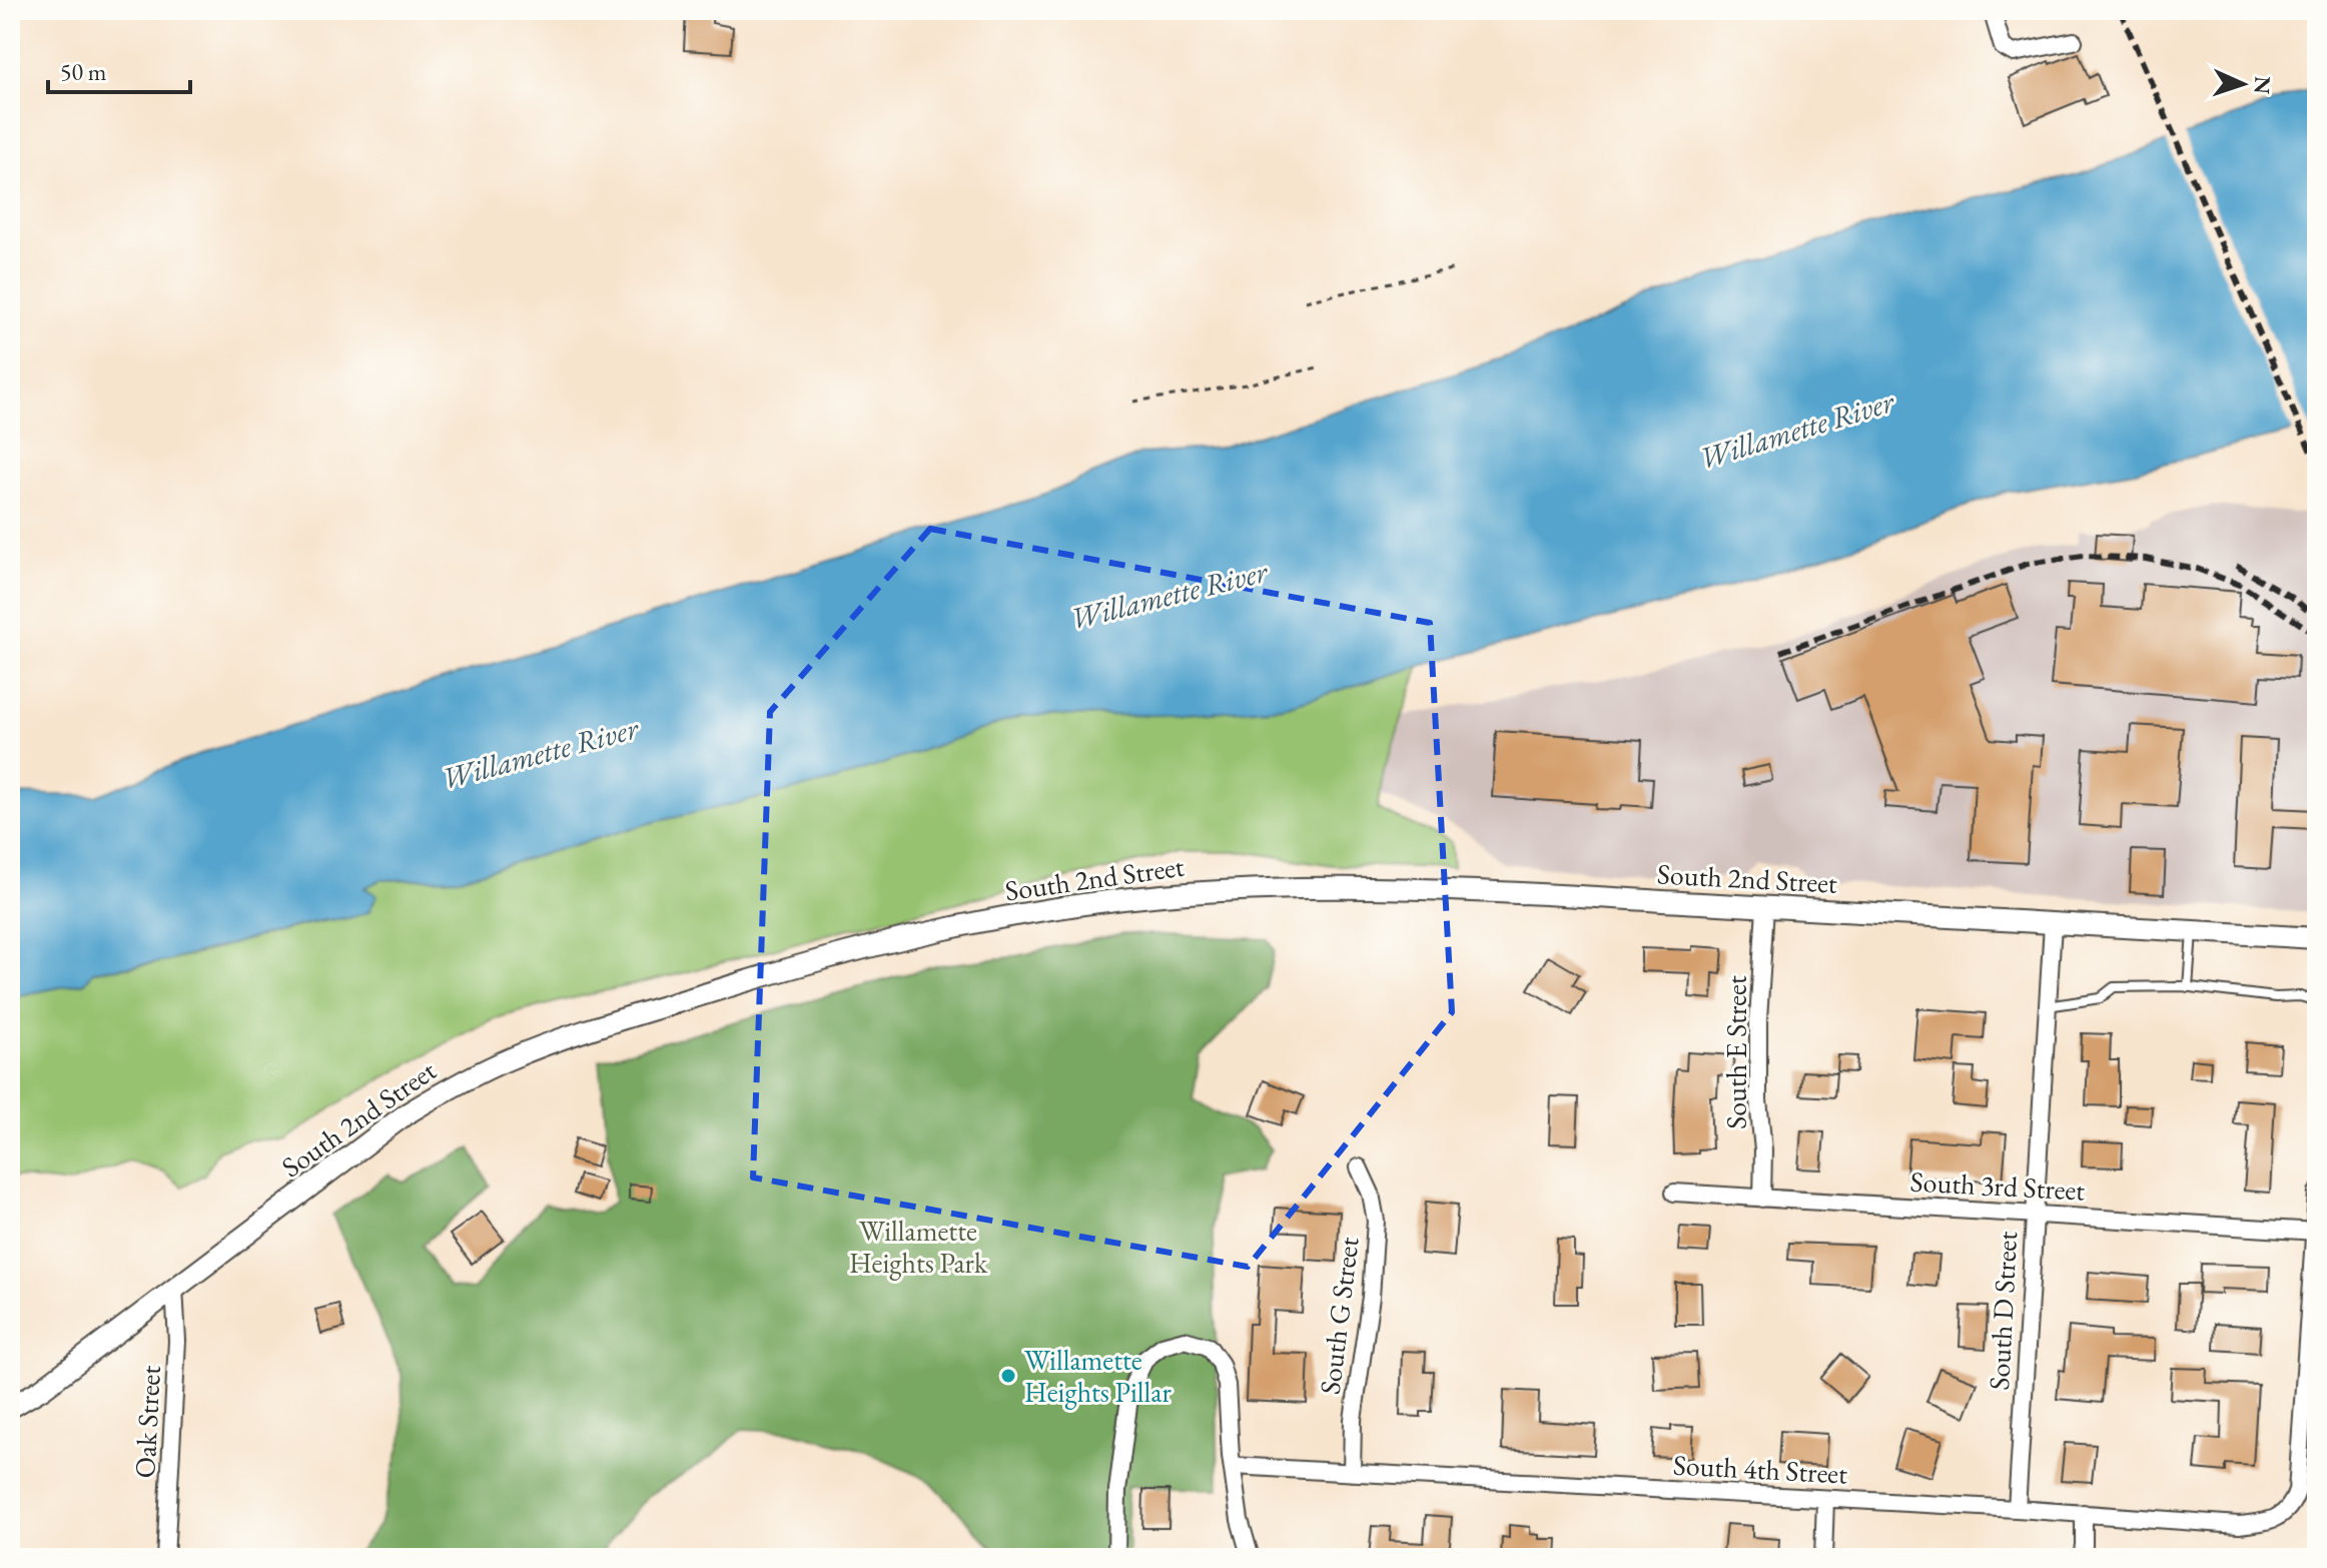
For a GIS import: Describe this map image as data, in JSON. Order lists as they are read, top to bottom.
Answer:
{
  "streets": {
    "street": [
      "South 2nd Street",
      "South E Street",
      "South 3rd Street",
      "South D Street",
      "South G Street",
      "Oak Street",
      "South 4th Street"
    ]
  },
  "crossings": [
    ["South 2nd Street", "South E Street"],
    ["South 2nd Street", "South D Street"],
    ["South 2nd Street", "Oak Street"],
    ["South E Street", "South 3rd Street"],
    ["South 3rd Street", "South D Street"],
    ["South 3rd Street", "South 4th Street"],
    ["South D Street", "South 4th Street"],
    ["South G Street", "South 4th Street"]
  ],
  "water": ["Willamette River"],
  "parks": ["Willamette Heights Park"],
  "places": ["Willamette Heights Pillar"],
  "scale_bar": "50 m",
  "north": "right"
}
